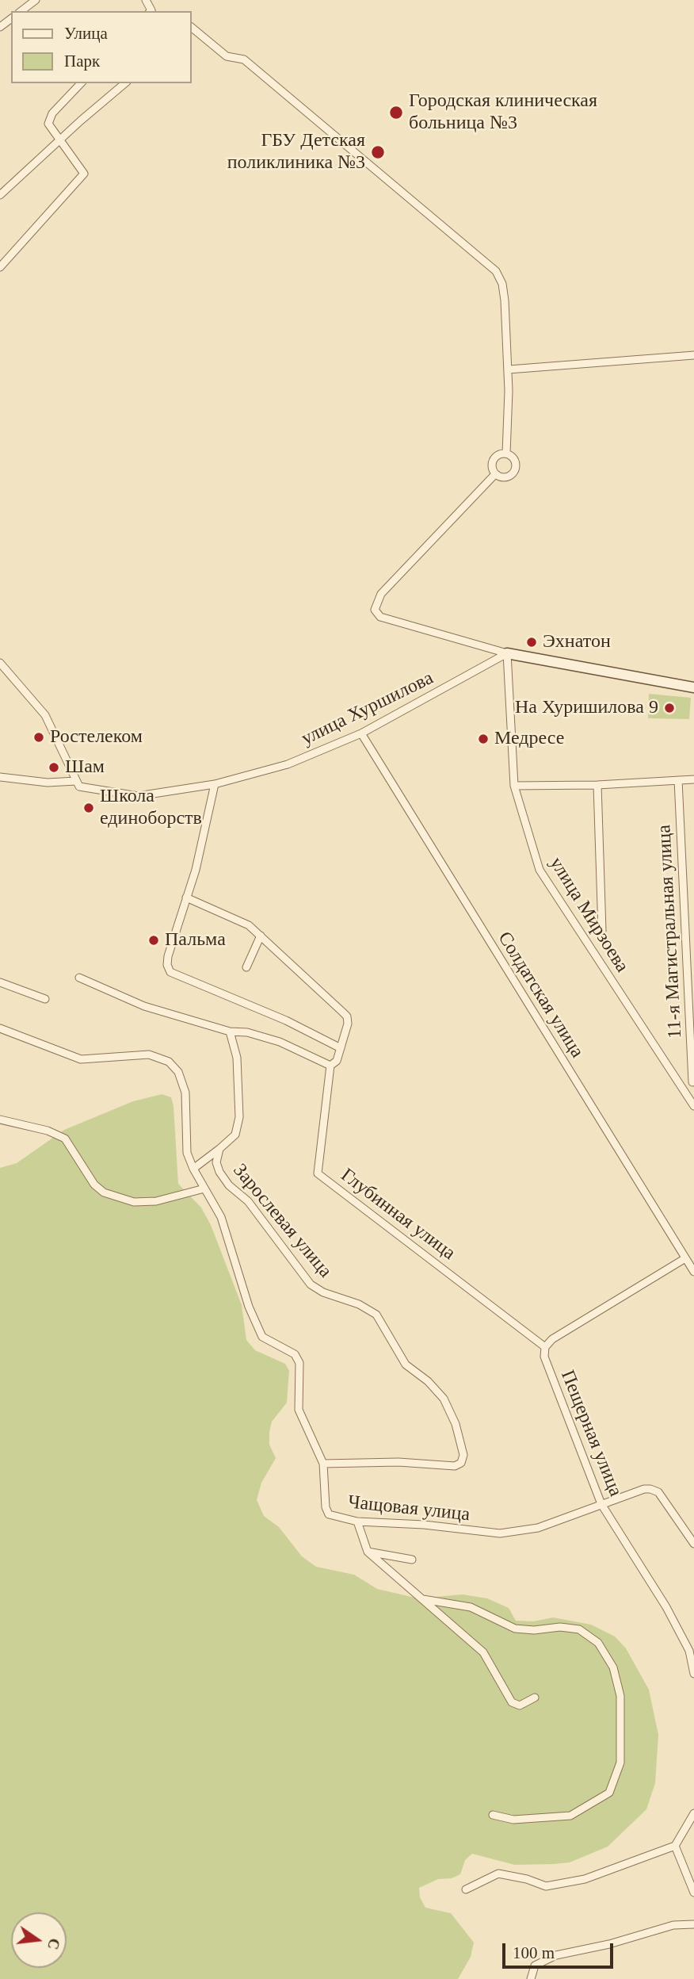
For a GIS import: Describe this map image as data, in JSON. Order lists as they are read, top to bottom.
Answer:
{
  "streets": {
    "street": [
      "улица Хуршилова",
      "улица Мирзоева",
      "11-я Магистральная улица",
      "Солдатская улица",
      "Глубинная улица",
      "Зарослевая улица",
      "Пещерная улица",
      "Чащовая улица"
    ]
  },
  "crossings": [
    ["улица Хуршилова", "улица Мирзоева"],
    ["улица Хуршилова", "Солдатская улица"],
    ["Глубинная улица", "Пещерная улица"],
    ["Зарослевая улица", "Чащовая улица"],
    ["Пещерная улица", "Чащовая улица"]
  ],
  "places": [
    "Городская клиническая больница №3",
    "ГБУ Детская поликлиника №3",
    "Эхнатон",
    "На Хуришилова 9",
    "Ростелеком",
    "Медресе",
    "Шам",
    "Школа единоборств",
    "Пальма"
  ],
  "legend": ["Улица", "Парк"],
  "scale_bar": "100 m",
  "north": "right"
}
